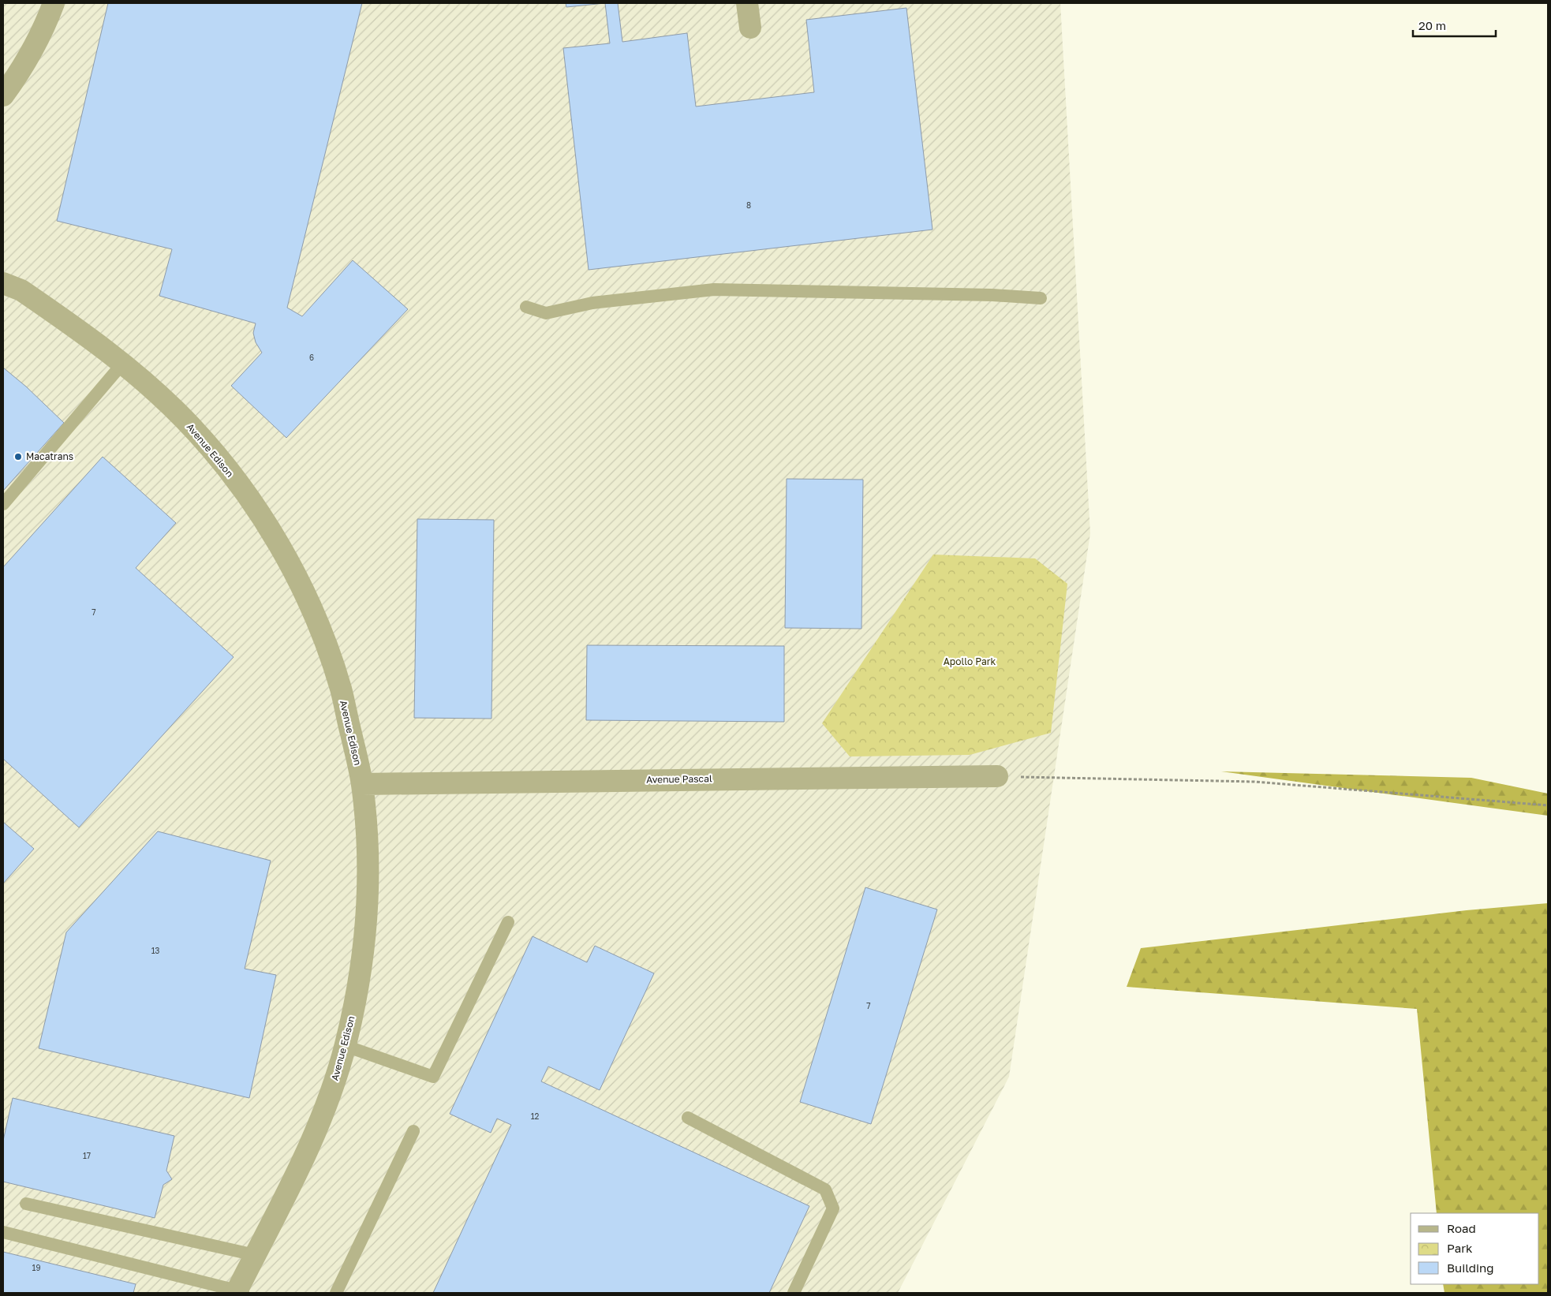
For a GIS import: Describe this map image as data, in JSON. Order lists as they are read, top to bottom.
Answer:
{
  "streets": {
    "street": ["Avenue Edison", "Avenue Pascal"]
  },
  "crossings": [
    ["Avenue Edison", "Avenue Pascal"]
  ],
  "parks": ["Apollo Park"],
  "places": ["Macatrans"],
  "house_numbers": [
    "8",
    "6",
    "7",
    "13",
    "7",
    "12",
    "17",
    "19"
  ],
  "legend": ["Road", "Park", "Building"],
  "scale_bar": "20 m"
}
